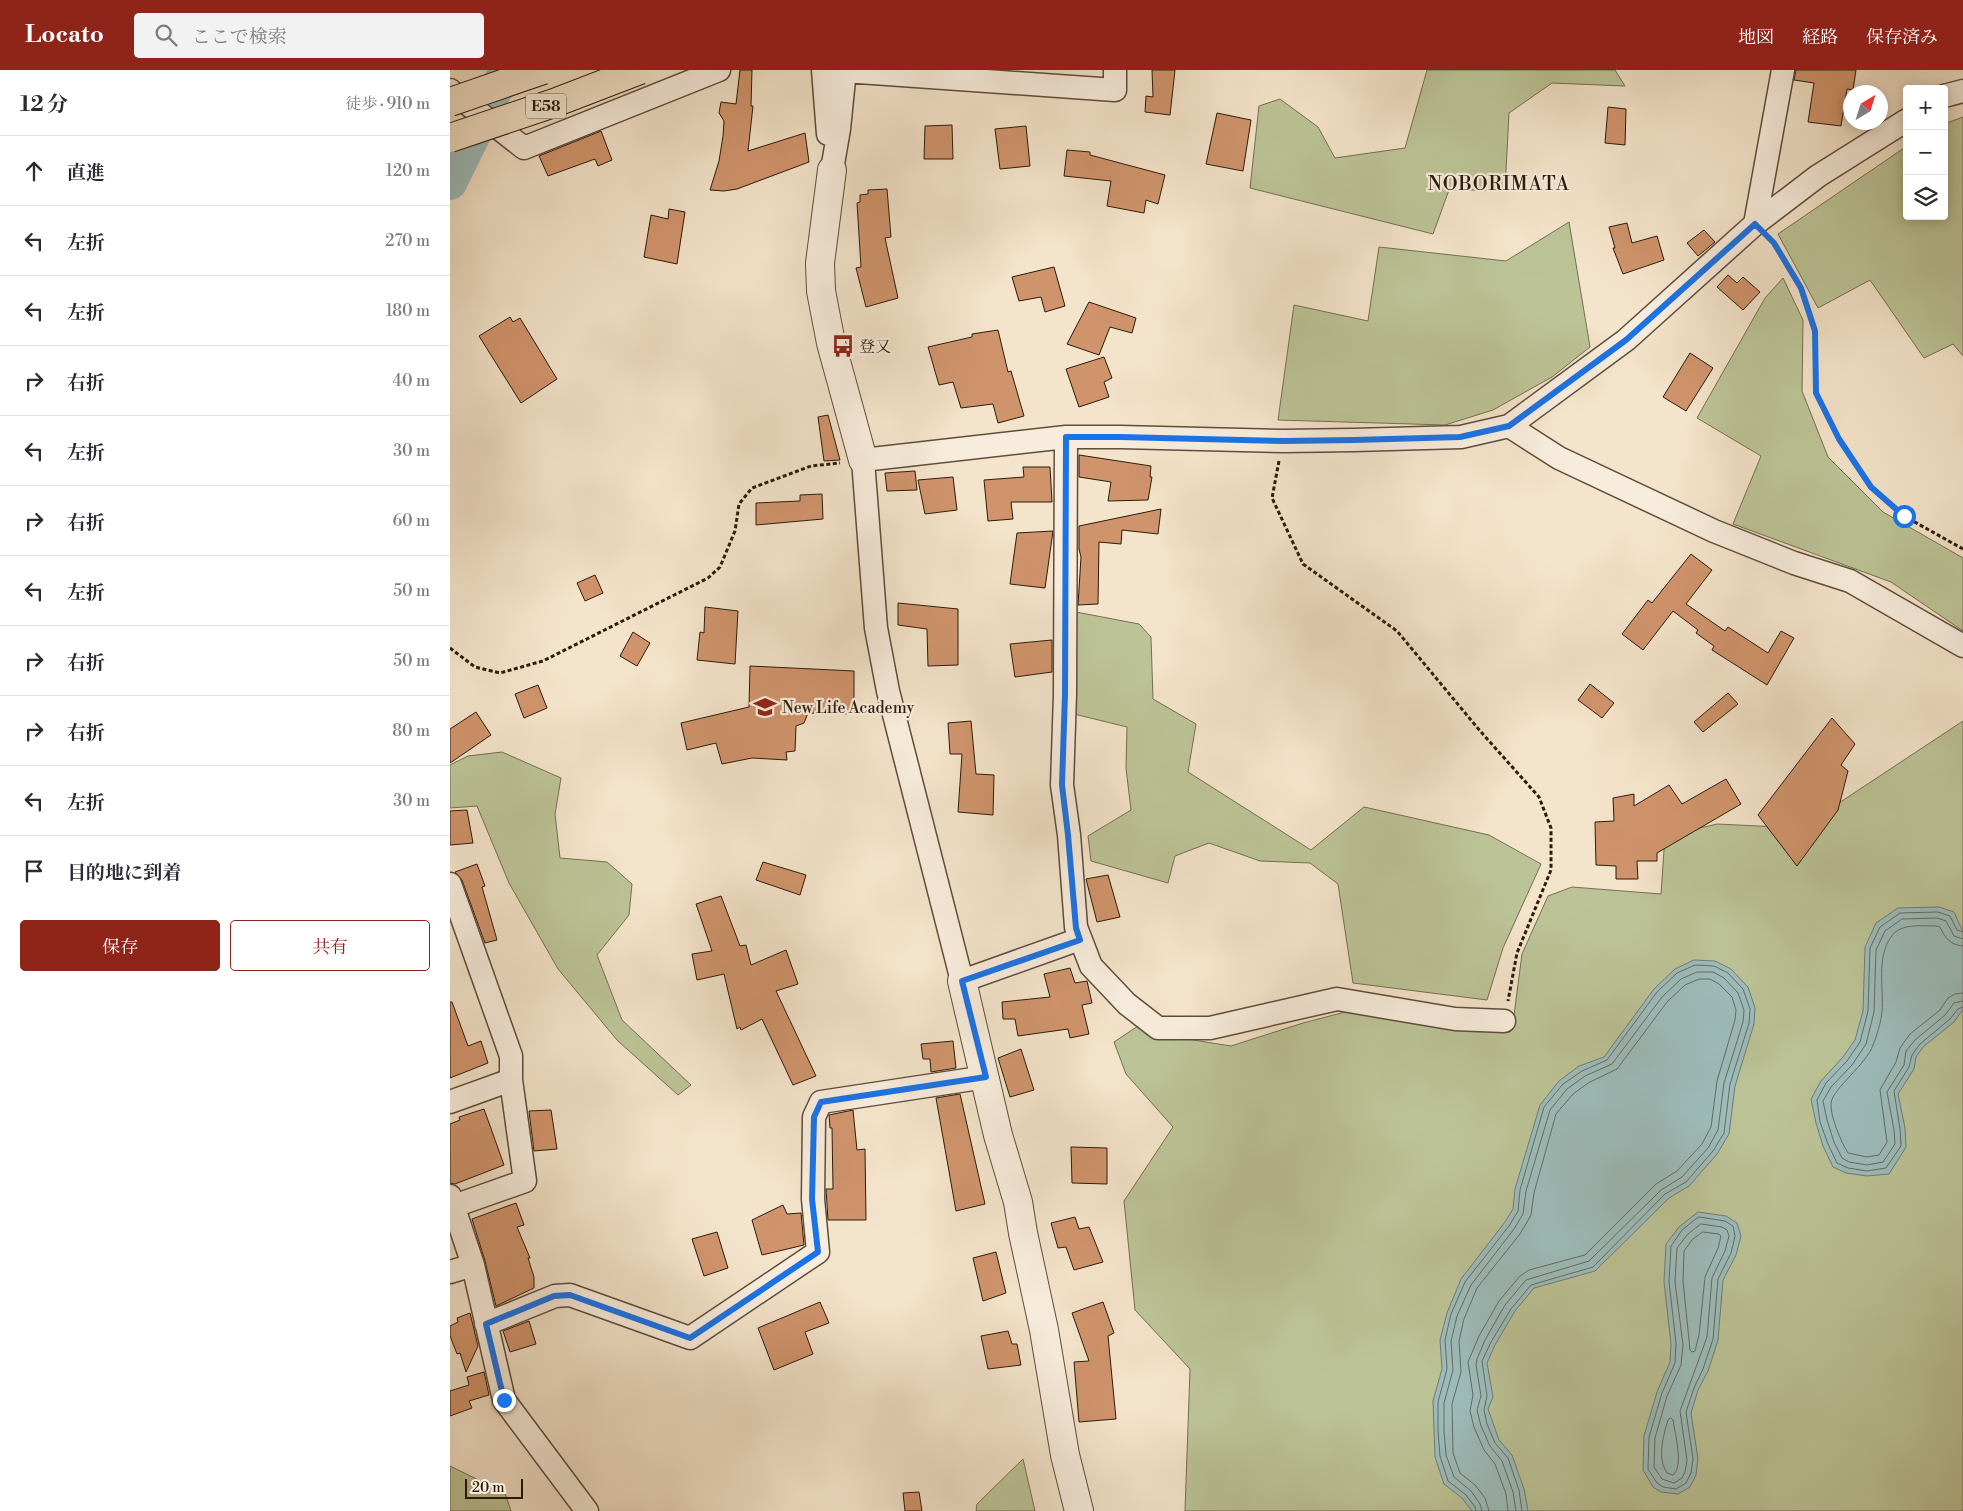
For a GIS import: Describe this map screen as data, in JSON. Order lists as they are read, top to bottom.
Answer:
{
  "streets": {
    "highway": ["E58"]
  },
  "districts": ["NOBORIMATA"],
  "places": {
    "bus stop": ["登又"],
    "school or university": ["New Life Academy"]
  },
  "scale_bar": "20 m",
  "north": "top right",
  "page": {
    "header": "Locato",
    "search": "ここで検索",
    "nav": ["地図", "経路", "保存済み"],
    "heading": ["12 分", "徒歩 · 910 m"],
    "map_buttons": ["+", "−"],
    "list": [
      ["直進", "120 m"],
      ["左折", "270 m"],
      ["左折", "180 m"],
      ["右折", "40 m"],
      ["左折", "30 m"],
      ["右折", "60 m"],
      ["左折", "50 m"],
      ["右折", "50 m"],
      ["右折", "80 m"],
      ["左折", "30 m"],
      "目的地に到着"
    ],
    "buttons": ["保存", "共有"],
    "scale": "20 m"
  }
}
